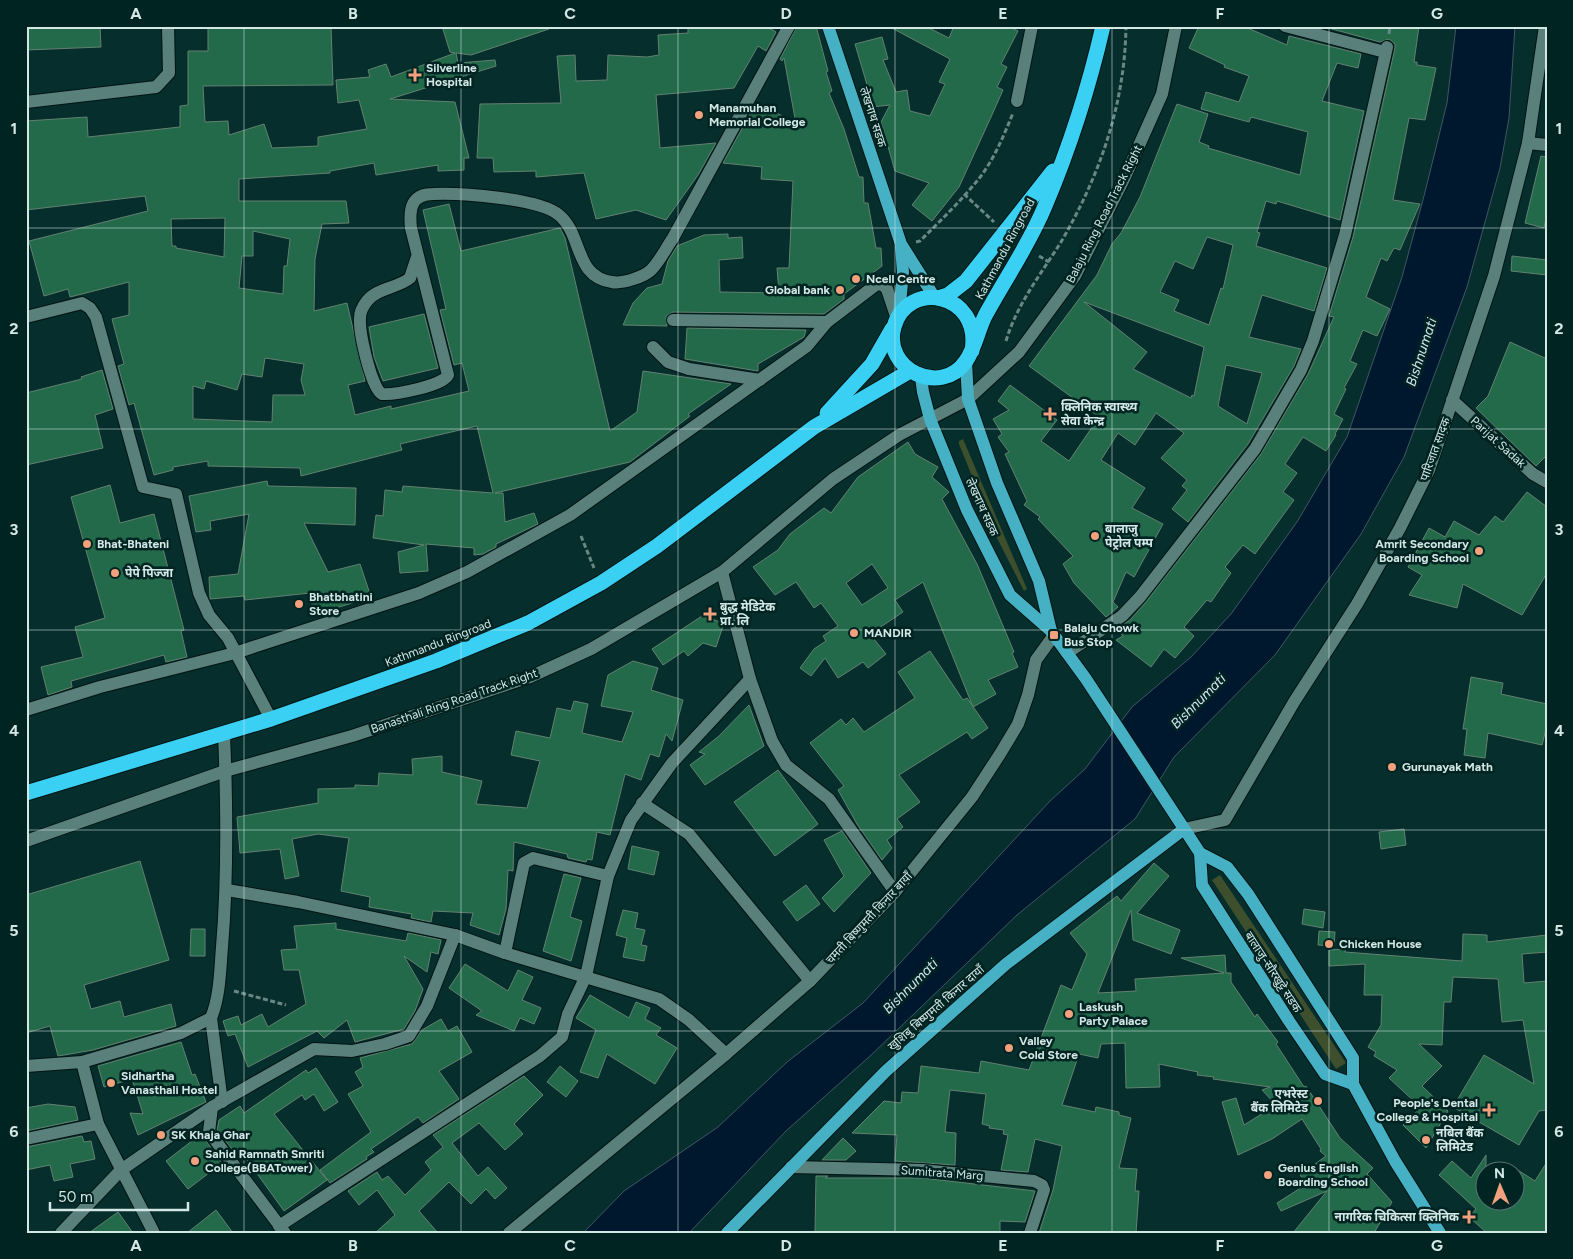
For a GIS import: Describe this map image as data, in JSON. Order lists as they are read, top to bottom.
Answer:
{
  "streets": {
    "highway": ["Kathmandu Ringroad"],
    "main road": ["लेखनाथ सडक", "बालाजु-सौरखुट्टे सडक", "खुशिबु बिष्णुमती किनार दायाँ"],
    "street": [
      "Balaju Ring Road Track Right",
      "Parijat Sadak",
      "पारिजात सादक",
      "Banasthali Ring Road Track Right",
      "चमती बिष्णुमती किनार बायाँ",
      "Sumitrata Marg"
    ]
  },
  "crossings": [
    ["लेखनाथ सडक", "Balaju Ring Road Track Right"],
    ["लेखनाथ सडक", "Kathmandu Ringroad"],
    ["लेखनाथ सडक", "Banasthali Ring Road Track Right"],
    ["लेखनाथ सडक", "चमती बिष्णुमती किनार बायाँ"],
    ["लेखनाथ सडक", "बालाजु-सौरखुट्टे सडक"],
    ["Balaju Ring Road Track Right", "Banasthali Ring Road Track Right"],
    ["Parijat Sadak", "पारिजात सादक"],
    ["पारिजात सादक", "बालाजु-सौरखुट्टे सडक"],
    ["पारिजात सादक", "खुशिबु बिष्णुमती किनार दायाँ"],
    ["बालाजु-सौरखुट्टे सडक", "खुशिबु बिष्णुमती किनार दायाँ"],
    ["खुशिबु बिष्णुमती किनार दायाँ", "Sumitrata Marg"]
  ],
  "water": ["Bishnumati"],
  "places": {
    "health": [
      "Silverline Hospital",
      "क्लिनिक स्वास्थ्य सेवा केन्द्र",
      "बुद्ध मेडिटेक प्रा. लि",
      "People's Dental College & Hospital",
      "नागरिक चिकित्सा क्लिनिक"
    ],
    "other": [
      "Manamuhan Memorial College",
      "Ncell Centre",
      "Global bank",
      "बालाजु पेट्रोल पम्प",
      "Bhat-Bhateni",
      "Amrit Secondary Boarding School",
      "पेपे पिज्जा",
      "Bhatbhatini Store",
      "MANDIR",
      "Gurunayak Math",
      "Chicken House",
      "Laskush Party Palace",
      "Valley Cold Store",
      "Sidhartha Vanasthali Hostel",
      "एभरेस्ट बैंक लिमिटेड",
      "SK Khaja Ghar",
      "नबिल बैंक लिमिटेड",
      "Sahid Ramnath Smriti College(BBATower)",
      "Genius English Boarding School"
    ],
    "transit": ["Balaju Chowk Bus Stop"]
  },
  "scale_bar": "50 m",
  "north": "top",
  "grid": {
    "columns": [
      "A",
      "B",
      "C",
      "D",
      "E",
      "F",
      "G"
    ],
    "rows": [
      "1",
      "2",
      "3",
      "4",
      "5",
      "6"
    ]
  }
}
